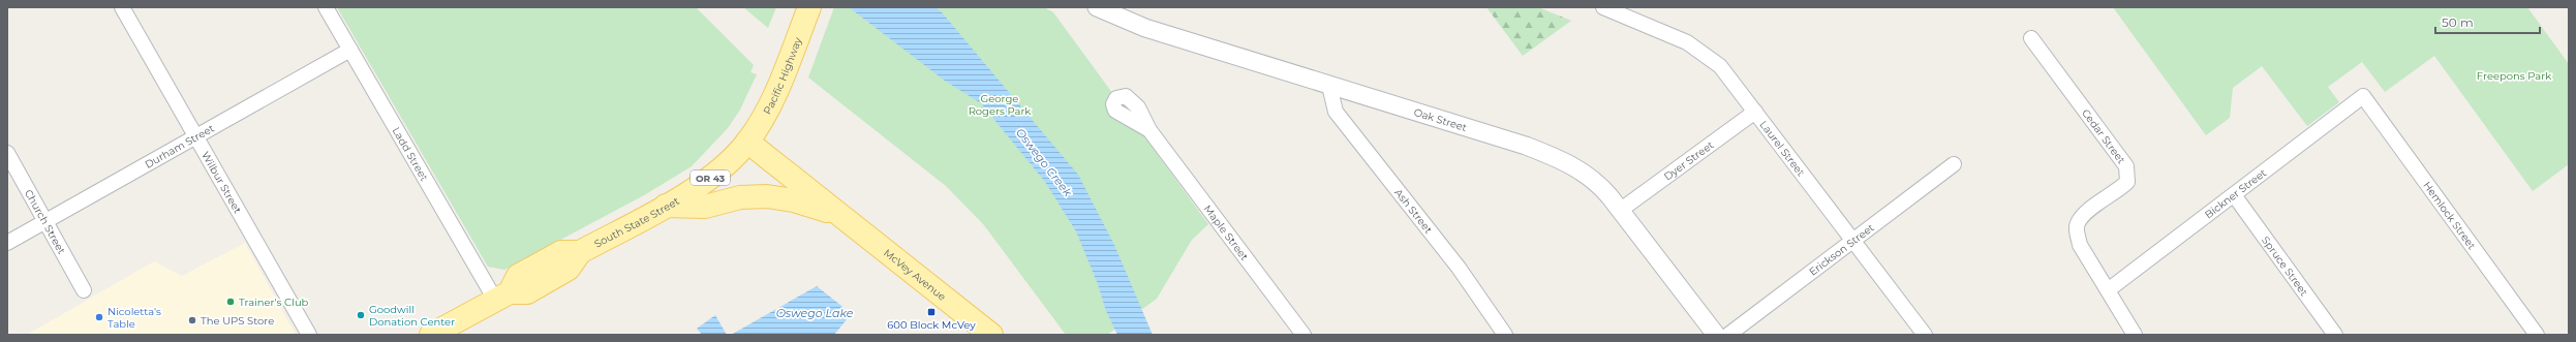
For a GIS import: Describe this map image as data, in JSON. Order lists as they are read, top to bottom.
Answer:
{
  "streets": {
    "main road": [
      "Pacific Highway",
      "OR 43",
      "South State Street",
      "McVey Avenue"
    ],
    "street": [
      "Oak Street",
      "Cedar Street",
      "Durham Street",
      "Laurel Street",
      "Ladd Street",
      "Dyer Street",
      "Wilbur Street",
      "Bickner Street",
      "Ash Street",
      "Hemlock Street",
      "Church Street",
      "Maple Street",
      "Erickson Street",
      "Spruce Street"
    ]
  },
  "crossings": [
    ["Pacific Highway", "South State Street"],
    ["Pacific Highway", "McVey Avenue"],
    ["Oak Street", "Dyer Street"],
    ["Oak Street", "Ash Street"],
    ["Cedar Street", "Bickner Street"],
    ["Durham Street", "Ladd Street"],
    ["Durham Street", "Wilbur Street"],
    ["Durham Street", "Church Street"],
    ["Laurel Street", "Dyer Street"],
    ["Laurel Street", "Erickson Street"],
    ["Ladd Street", "South State Street"],
    ["Bickner Street", "Hemlock Street"],
    ["Bickner Street", "Spruce Street"],
    ["South State Street", "McVey Avenue"]
  ],
  "water": ["Oswego Creek", "Oswego Lake"],
  "parks": ["Freepons Park", "George Rogers Park"],
  "places": {
    "other": [
      "Trainer's Club",
      "Goodwill Donation Center",
      "Nicoletta's Table",
      "The UPS Store"
    ],
    "transit": ["600 Block McVey"]
  },
  "scale_bar": "50 m"
}
